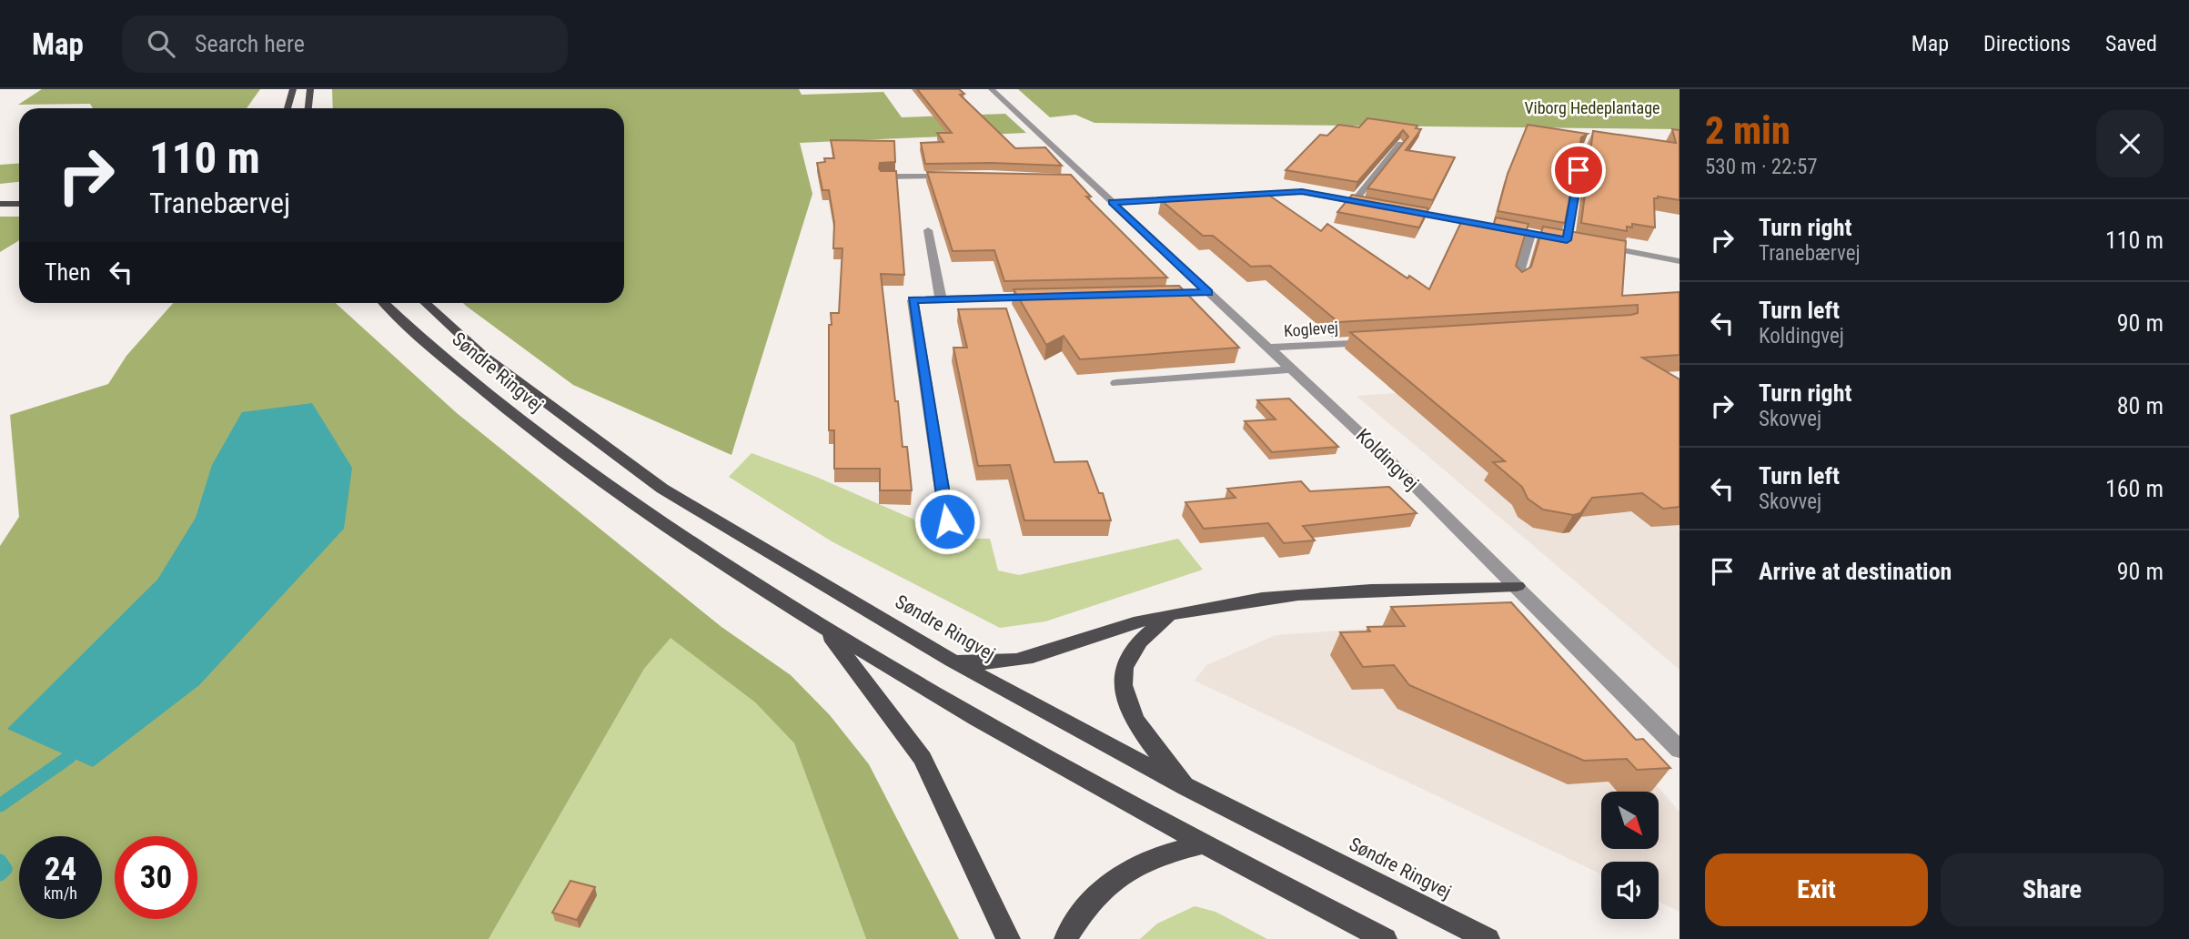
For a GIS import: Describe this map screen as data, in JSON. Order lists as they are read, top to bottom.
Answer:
{
  "streets": {
    "main road": ["Søndre Ringvej"],
    "street": ["Koglevej", "Koldingvej"]
  },
  "crossings": [
    ["Koglevej", "Koldingvej"]
  ],
  "parks": ["Viborg Hedeplantage"],
  "north": "bottom right",
  "page": {
    "header": "Map",
    "search": "Search here",
    "nav": ["Map", "Directions", "Saved"],
    "heading": ["2 min", "530 m · 22:57"],
    "turn": ["110 m", "Tranebærvej"],
    "list": [
      {
        "name": "Turn right",
        "note": "Tranebærvej",
        "value": "110 m"
      },
      {
        "name": "Turn left",
        "note": "Koldingvej",
        "value": "90 m"
      },
      {
        "name": "Turn right",
        "note": "Skovvej",
        "value": "80 m"
      },
      {
        "name": "Turn left",
        "note": "Skovvej",
        "value": "160 m"
      },
      {
        "name": "Arrive at destination",
        "value": "90 m"
      }
    ],
    "then": "Then",
    "speed": "24 km/h",
    "limit": "30",
    "buttons": ["Exit", "Share"]
  }
}
